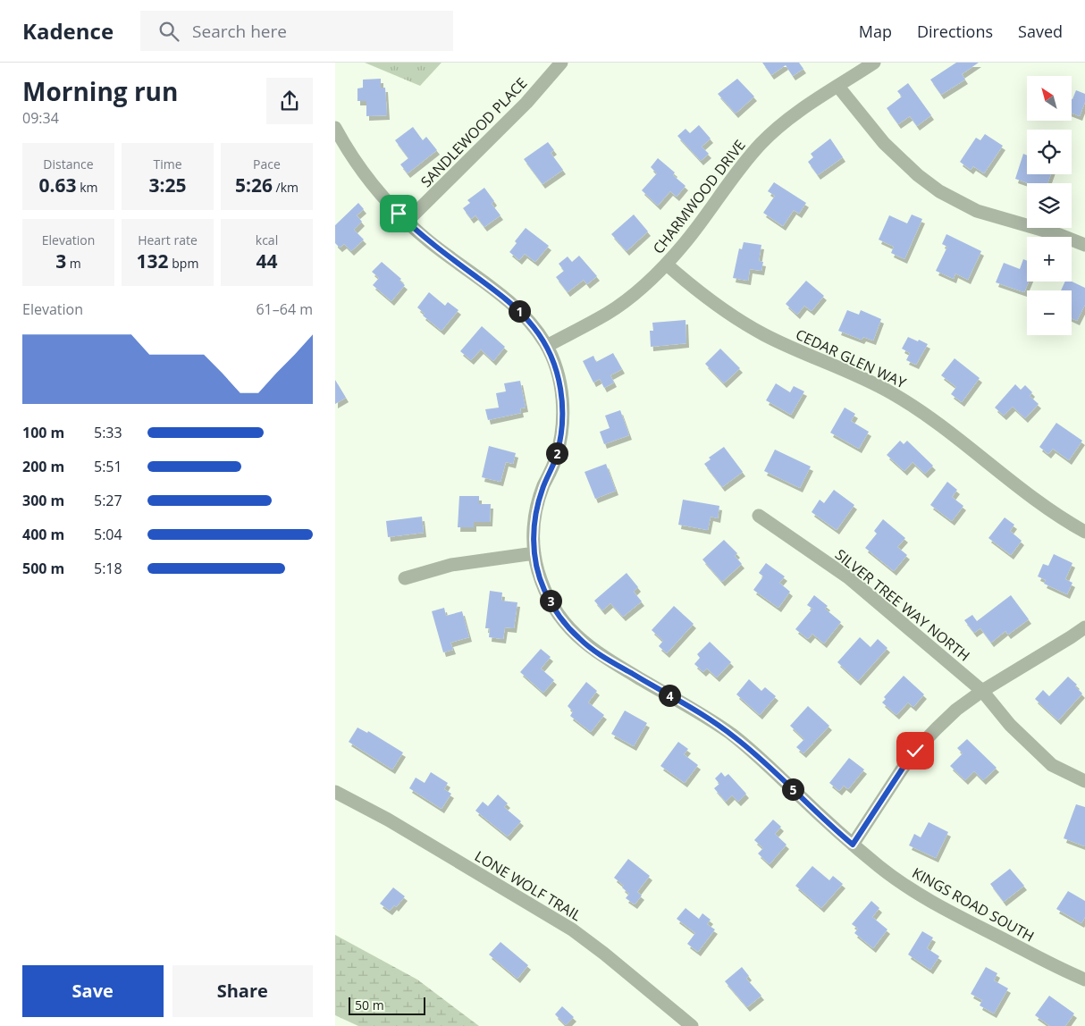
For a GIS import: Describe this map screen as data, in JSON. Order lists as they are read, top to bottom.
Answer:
{
  "streets": {
    "street": [
      "SANDLEWOOD PLACE",
      "CHARMWOOD DRIVE",
      "CEDAR GLEN WAY",
      "SILVER TREE WAY NORTH",
      "LONE WOLF TRAIL",
      "KINGS ROAD SOUTH"
    ]
  },
  "crossings": [
    ["SANDLEWOOD PLACE", "KINGS ROAD SOUTH"],
    ["CHARMWOOD DRIVE", "CEDAR GLEN WAY"],
    ["CHARMWOOD DRIVE", "KINGS ROAD SOUTH"]
  ],
  "scale_bar": "50 m",
  "north": "top left",
  "page": {
    "header": "Kadence",
    "search": "Search here",
    "nav": ["Map", "Directions", "Saved"],
    "heading": ["Morning run", "09:34"],
    "map_buttons": ["+", "−"],
    "stats": [
      ["Distance", "0.63 km"],
      ["Time", "3:25"],
      ["Pace", "5:26 /km"],
      ["Elevation", "3 m"],
      ["Heart rate", "132 bpm"],
      ["kcal", "44"]
    ],
    "chart": ["Elevation", "61–64 m"],
    "pins": [
      "1",
      "2",
      "3",
      "4",
      "5"
    ],
    "list": [
      {
        "name": "100 m",
        "note": "5:33"
      },
      {
        "name": "200 m",
        "note": "5:51"
      },
      {
        "name": "300 m",
        "note": "5:27"
      },
      {
        "name": "400 m",
        "note": "5:04"
      },
      {
        "name": "500 m",
        "note": "5:18"
      }
    ],
    "buttons": ["Save", "Share"],
    "scale": "50 m"
  }
}
